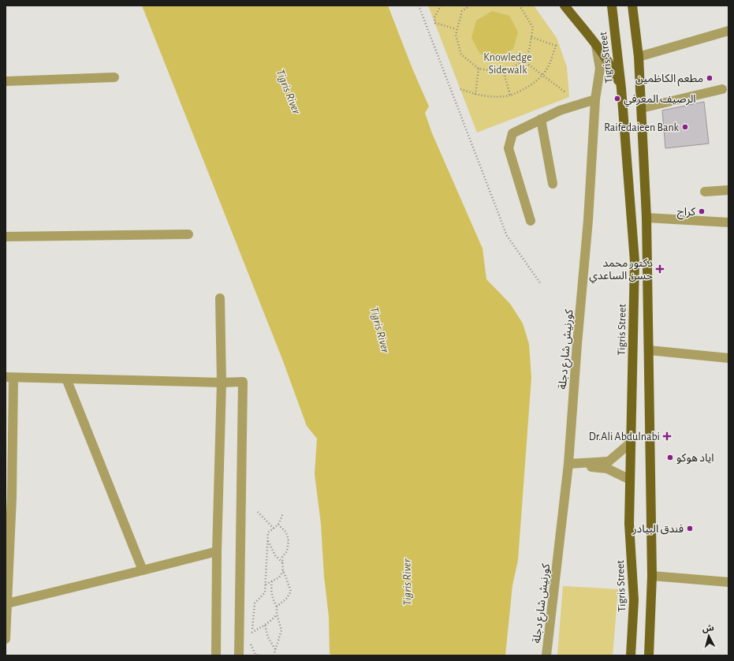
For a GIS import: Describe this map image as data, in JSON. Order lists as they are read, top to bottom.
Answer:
{
  "streets": {
    "main road": ["Tigris Street"],
    "street": ["كورنيش شارع دجلة"]
  },
  "water": ["Tigris River"],
  "parks": ["Knowledge Sidewalk"],
  "places": {
    "other": [
      "مطعم الكاظمين",
      "الرصيف المعرفي",
      "Raifedaieen Bank",
      "كراج",
      "اياد هوكو",
      "فندق البيادر"
    ],
    "health": ["دكتور محمد حسن الساعدي", "Dr.Ali Abdulnabi"]
  },
  "north": "top"
}
